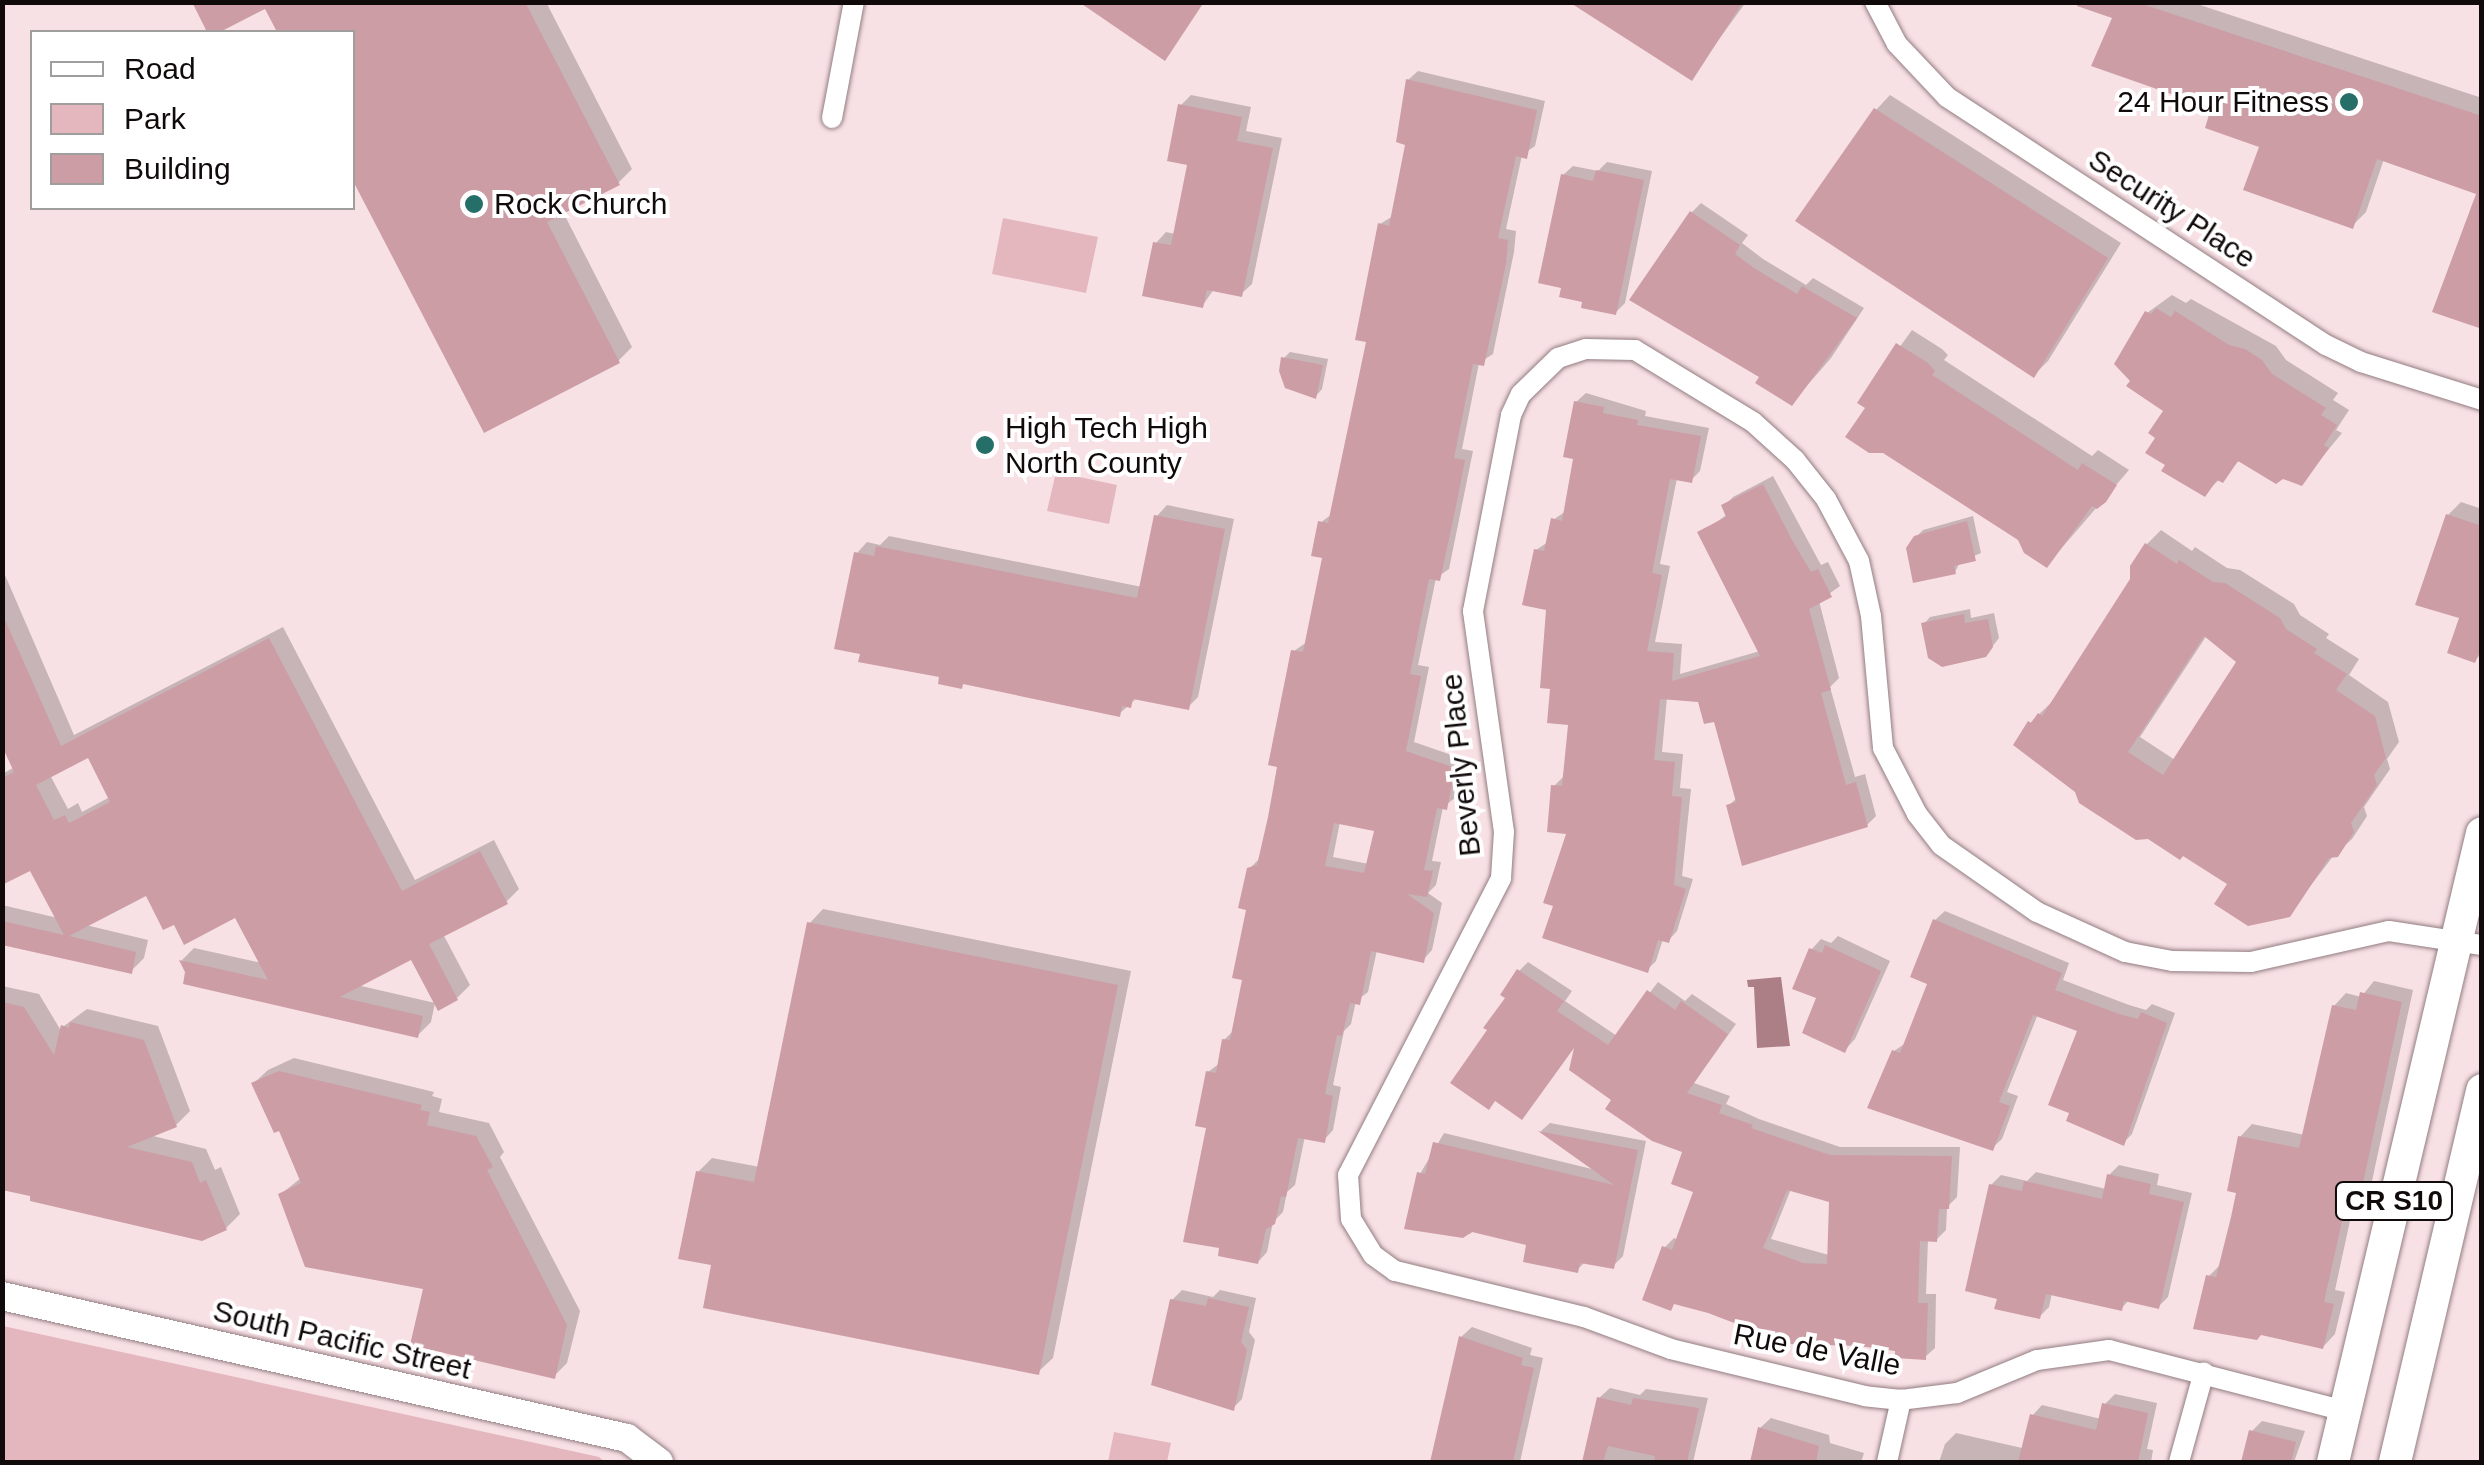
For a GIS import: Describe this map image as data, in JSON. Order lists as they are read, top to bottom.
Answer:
{
  "streets": {
    "main road": ["CR S10"],
    "street": [
      "Security Place",
      "Beverly Place",
      "South Pacific Street",
      "Rue de Valle"
    ]
  },
  "crossings": [
    ["Beverly Place", "CR S10"],
    ["Beverly Place", "Rue de Valle"],
    ["CR S10", "Rue de Valle"]
  ],
  "places": ["24 Hour Fitness", "Rock Church", "High Tech High North County"],
  "legend": ["Road", "Park", "Building"]
}
